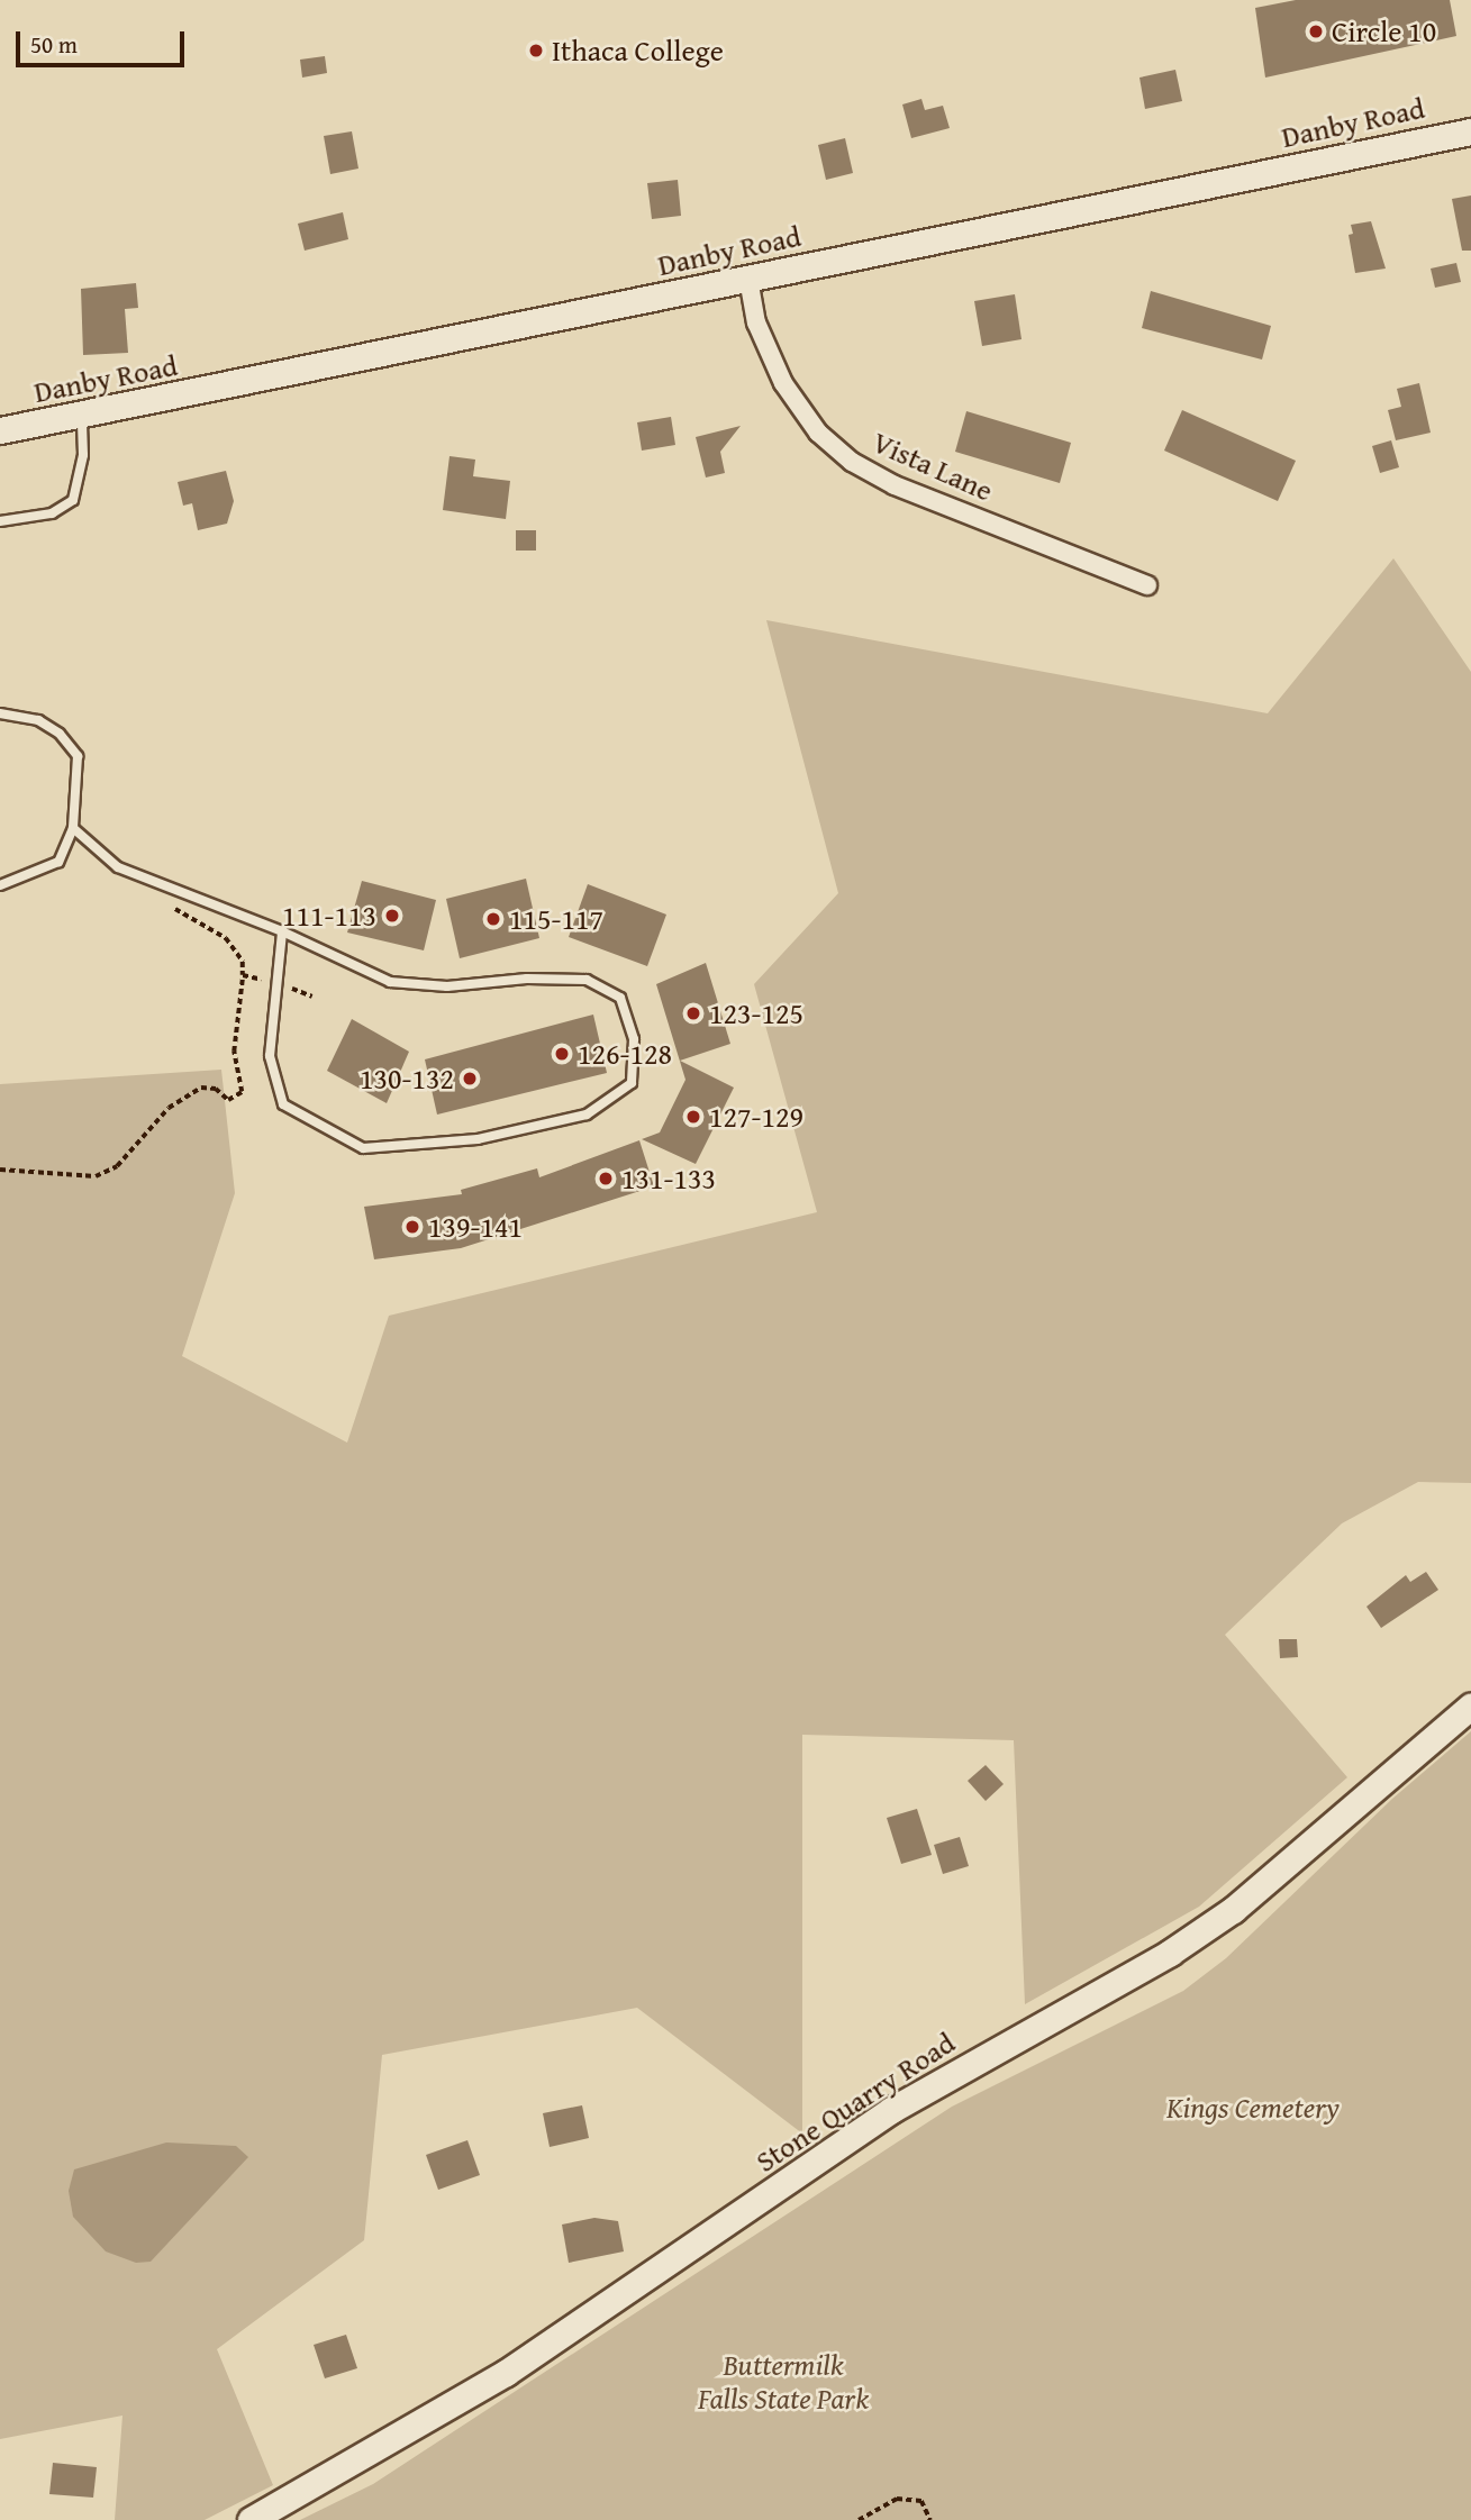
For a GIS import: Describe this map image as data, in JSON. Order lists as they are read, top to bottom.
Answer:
{
  "streets": {
    "main road": ["Danby Road", "Stone Quarry Road"],
    "street": ["Vista Lane"]
  },
  "crossings": [
    ["Danby Road", "Vista Lane"]
  ],
  "parks": ["Kings Cemetery", "Buttermilk Falls State Park"],
  "places": [
    "Circle 10",
    "Ithaca College",
    "111-113",
    "115-117",
    "123-125",
    "126-128",
    "130-132",
    "127-129",
    "131-133",
    "139-141"
  ],
  "scale_bar": "50 m"
}
